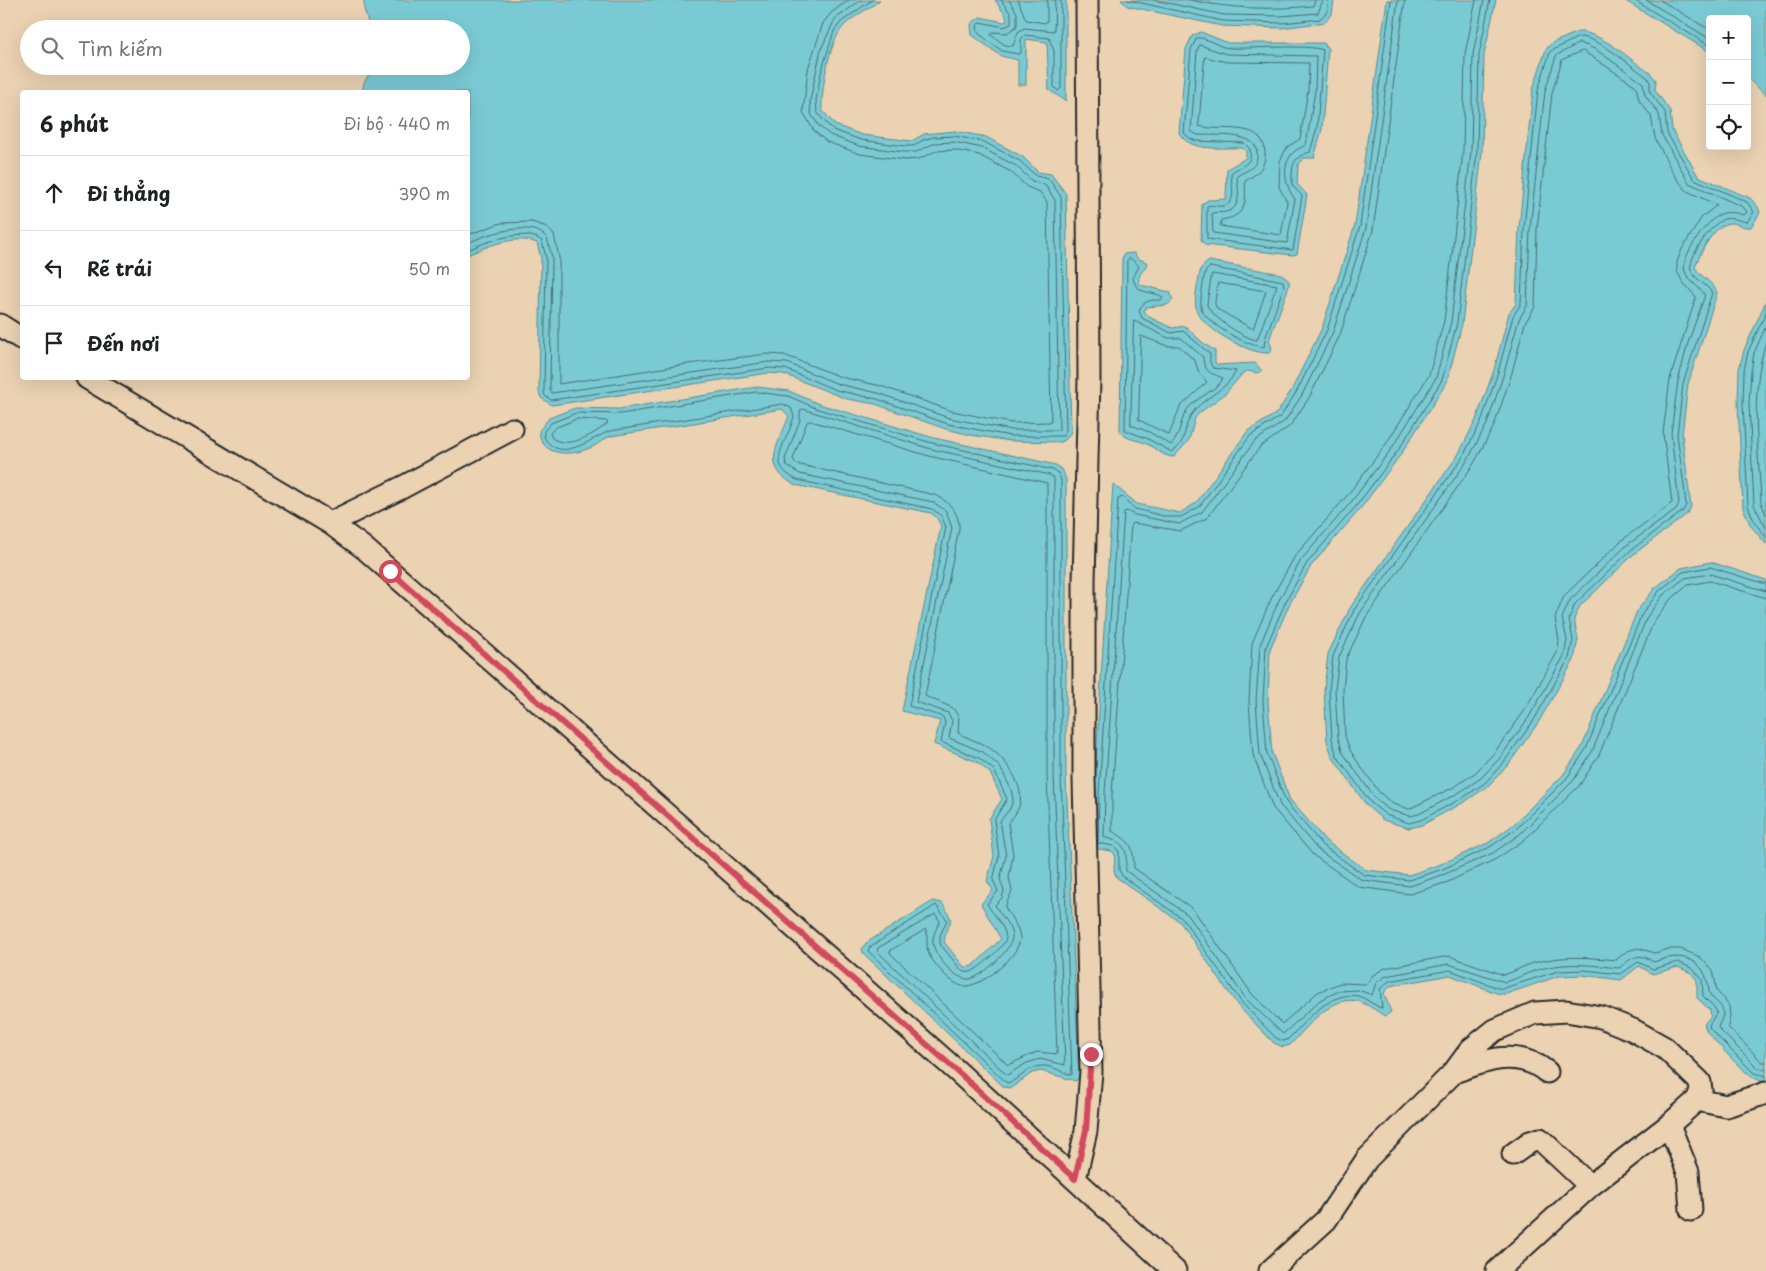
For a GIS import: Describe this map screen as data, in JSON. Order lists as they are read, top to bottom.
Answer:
{
  "page": {
    "map_buttons": ["+", "−"],
    "search": "Tìm kiếm",
    "heading": ["6 phút", "Đi bộ · 440 m"],
    "list": [
      ["Đi thẳng", "390 m"],
      ["Rẽ trái", "50 m"],
      "Đến nơi"
    ]
  }
}
